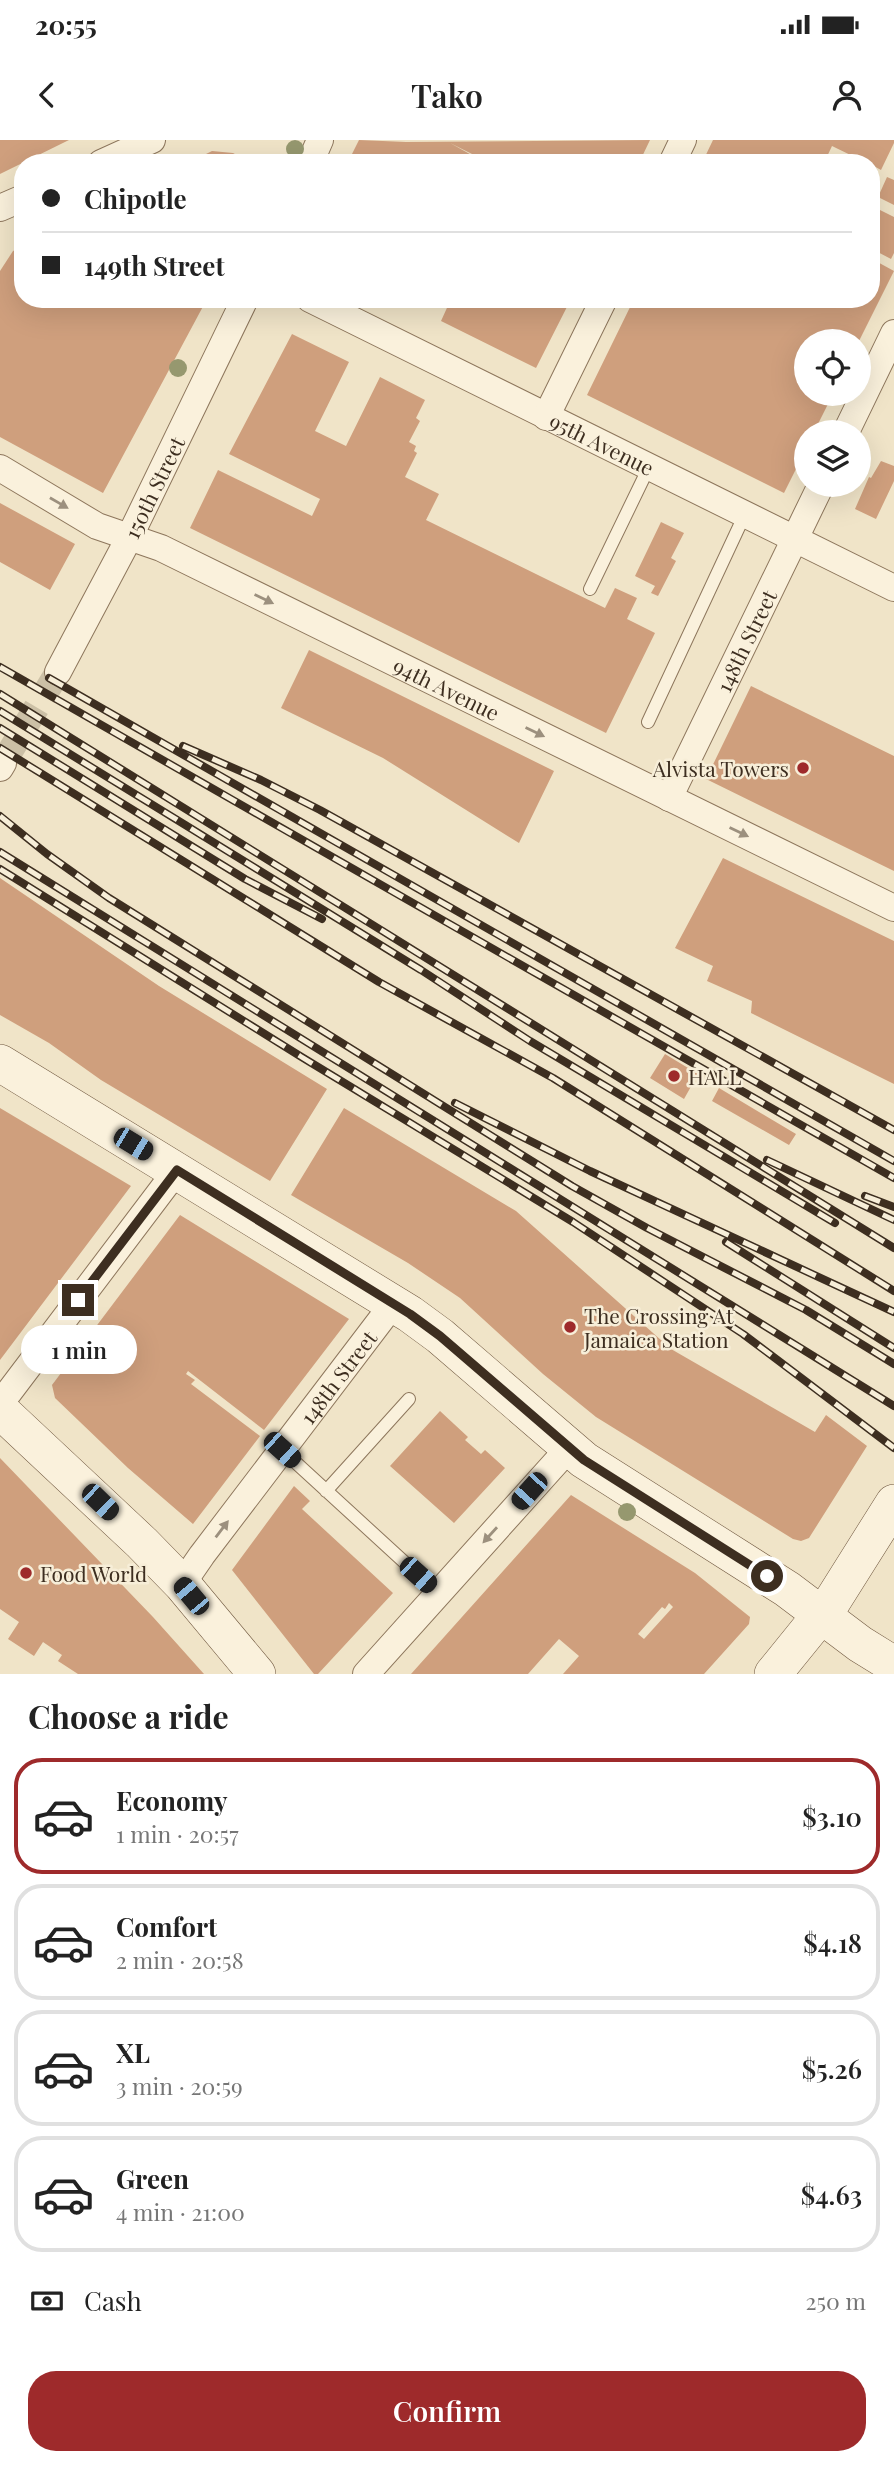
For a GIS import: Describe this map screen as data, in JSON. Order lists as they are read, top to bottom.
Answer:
{
  "streets": {
    "street": [
      "95th Avenue",
      "150th Street",
      "148th Street",
      "94th Avenue"
    ]
  },
  "crossings": [
    ["95th Avenue", "148th Street"],
    ["150th Street", "94th Avenue"],
    ["148th Street", "94th Avenue"]
  ],
  "one_way": ["94th Avenue"],
  "places": [
    "Alvista Towers",
    "HALL",
    "The Crossing At Jamaica Station",
    "Food World"
  ],
  "page": {
    "status": "20:55",
    "header": "Tako",
    "banner": ["Chipotle", "149th Street"],
    "bubble": "1 min",
    "heading": "Choose a ride",
    "list": [
      {
        "name": "Economy",
        "note": "1 min · 20:57",
        "value": "$3.10"
      },
      {
        "name": "Comfort",
        "note": "2 min · 20:58",
        "value": "$4.18"
      },
      {
        "name": "XL",
        "note": "3 min · 20:59",
        "value": "$5.26"
      },
      {
        "name": "Green",
        "note": "4 min · 21:00",
        "value": "$4.63"
      }
    ],
    "pay": ["Cash", "250 m"],
    "buttons": "Confirm"
  }
}
